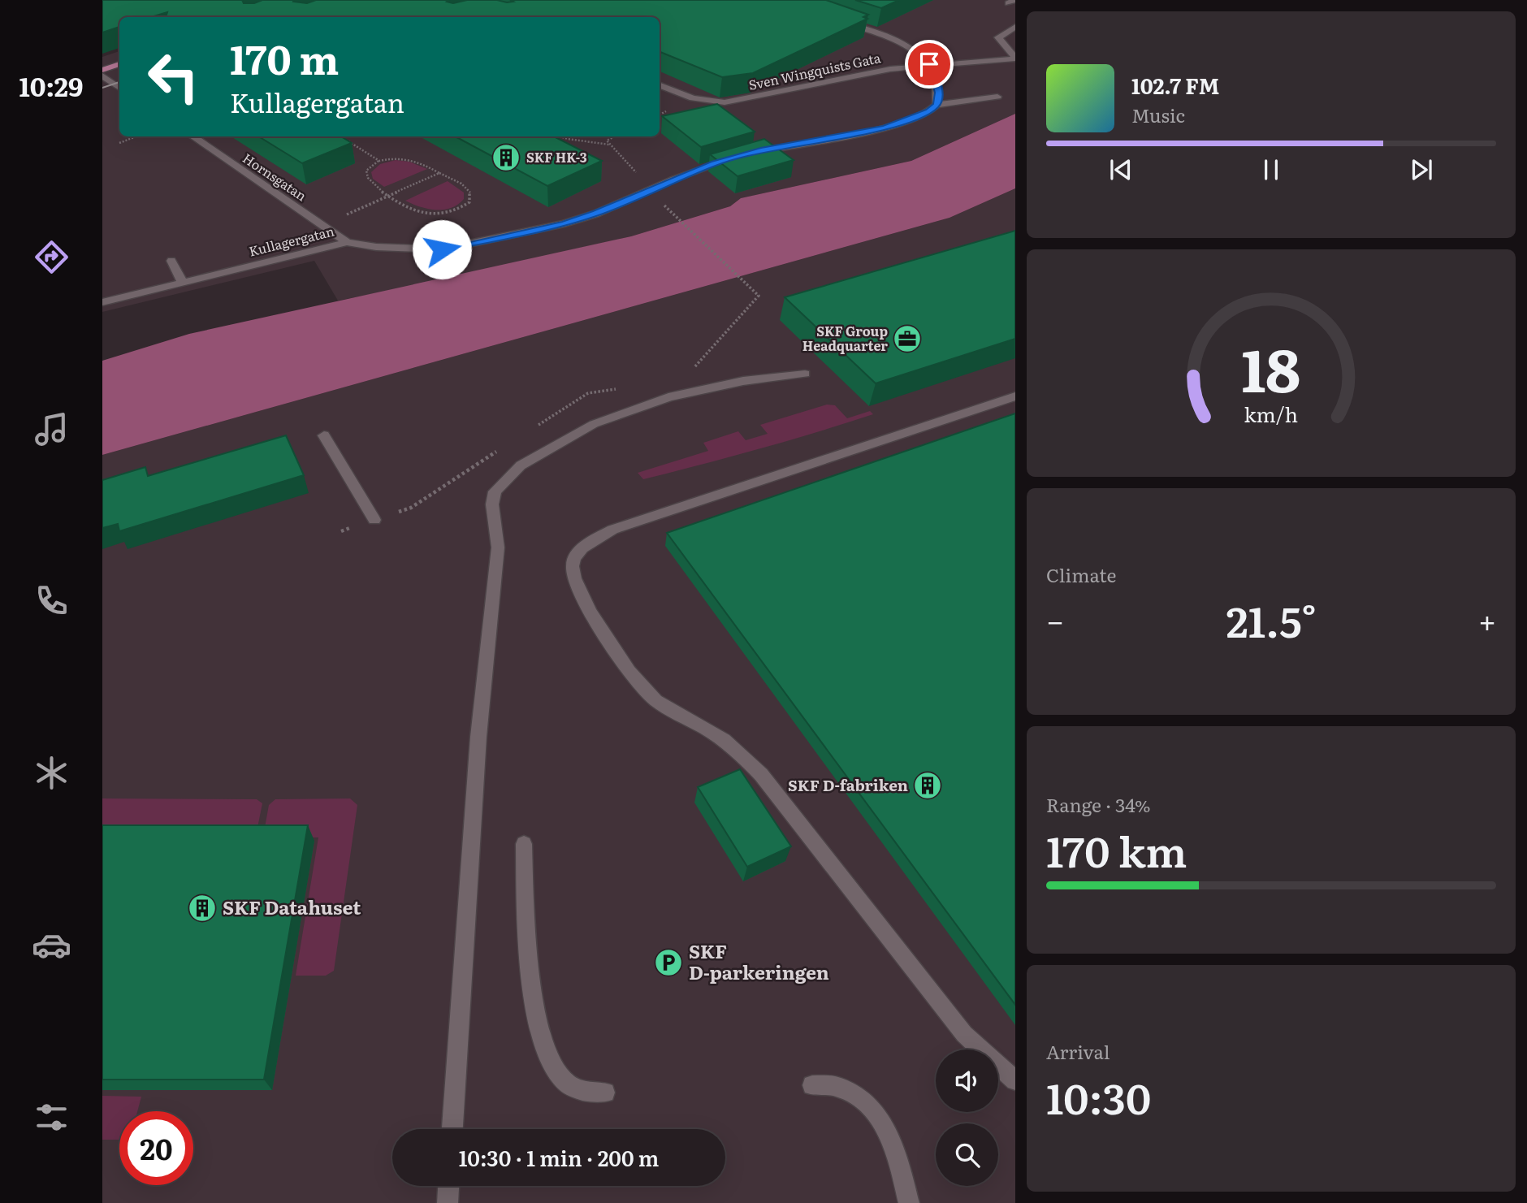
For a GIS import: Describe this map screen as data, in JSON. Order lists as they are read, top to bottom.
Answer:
{
  "streets": {
    "street": ["Sven Wingquists Gata", "Hornsgatan", "Kullagergatan"]
  },
  "crossings": [
    ["Hornsgatan", "Kullagergatan"]
  ],
  "places": {
    "building": ["SKF HK-3", "SKF D-fabriken", "SKF Datahuset"],
    "office": ["SKF Group Headquarter"],
    "parking": ["SKF D-parkeringen"]
  },
  "page": {
    "tabs": "10:29",
    "turn": ["170 m", "Kullagergatan"],
    "song": ["102.7 FM", "Music"],
    "tile": [
      "Climate",
      ["Range · 34%", "170 km"],
      ["Arrival", "10:30"]
    ],
    "heat": ["−", "21.5°", "+"],
    "limit": "20",
    "trip": "10:30 · 1 min · 200 m",
    "gauge": ["18", "km/h"]
  }
}
